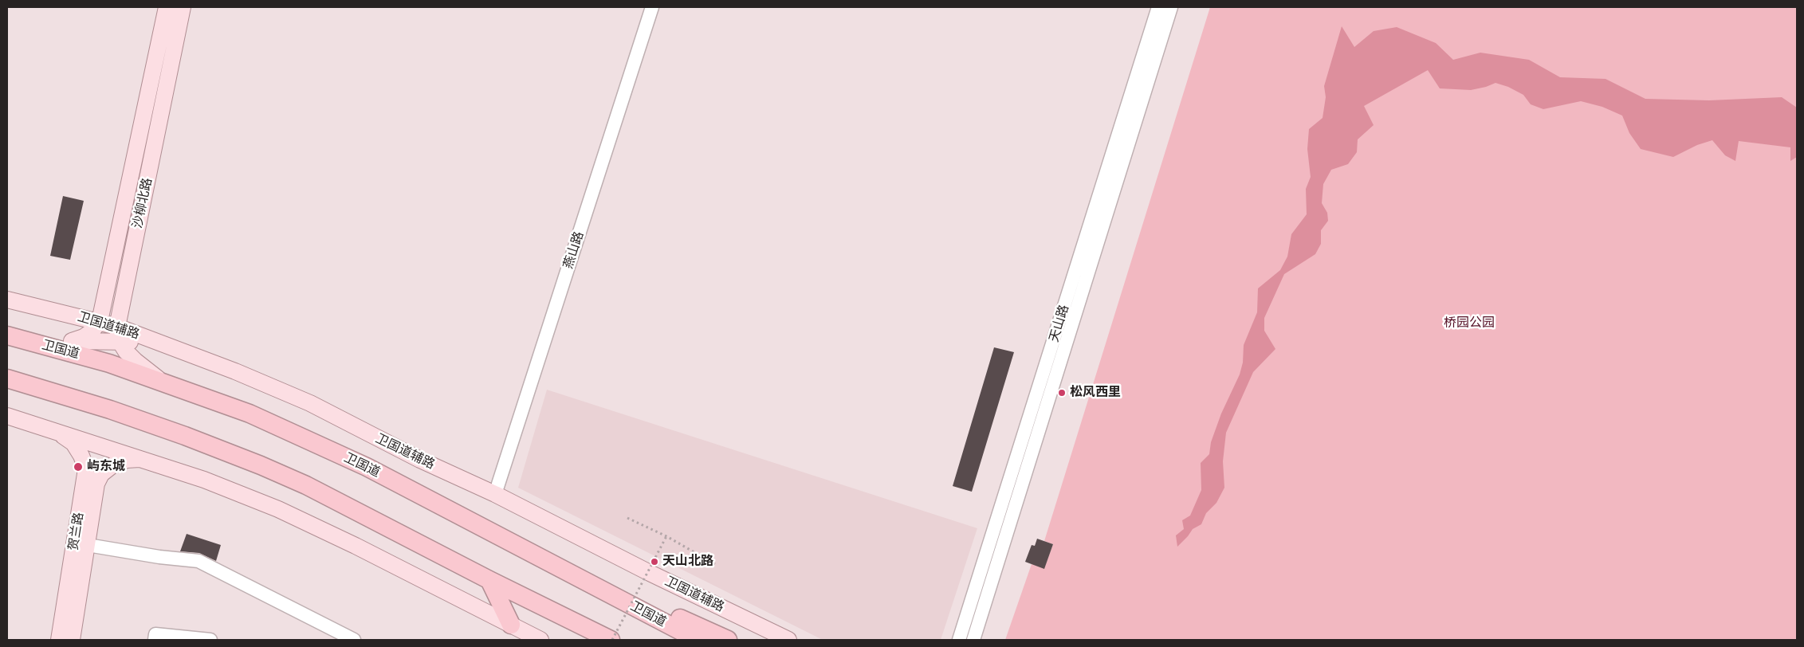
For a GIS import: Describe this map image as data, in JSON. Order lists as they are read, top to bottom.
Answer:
{
  "streets": {
    "highway": ["卫国道"],
    "main road": ["沙柳北路", "卫国道辅路", "贺兰路"],
    "street": ["燕山路", "天山路"]
  },
  "crossings": [
    ["沙柳北路", "卫国道辅路"],
    ["燕山路", "卫国道辅路"]
  ],
  "parks": ["桥园公园"],
  "places": ["松风西里", "屿东城", "天山北路"]
}
